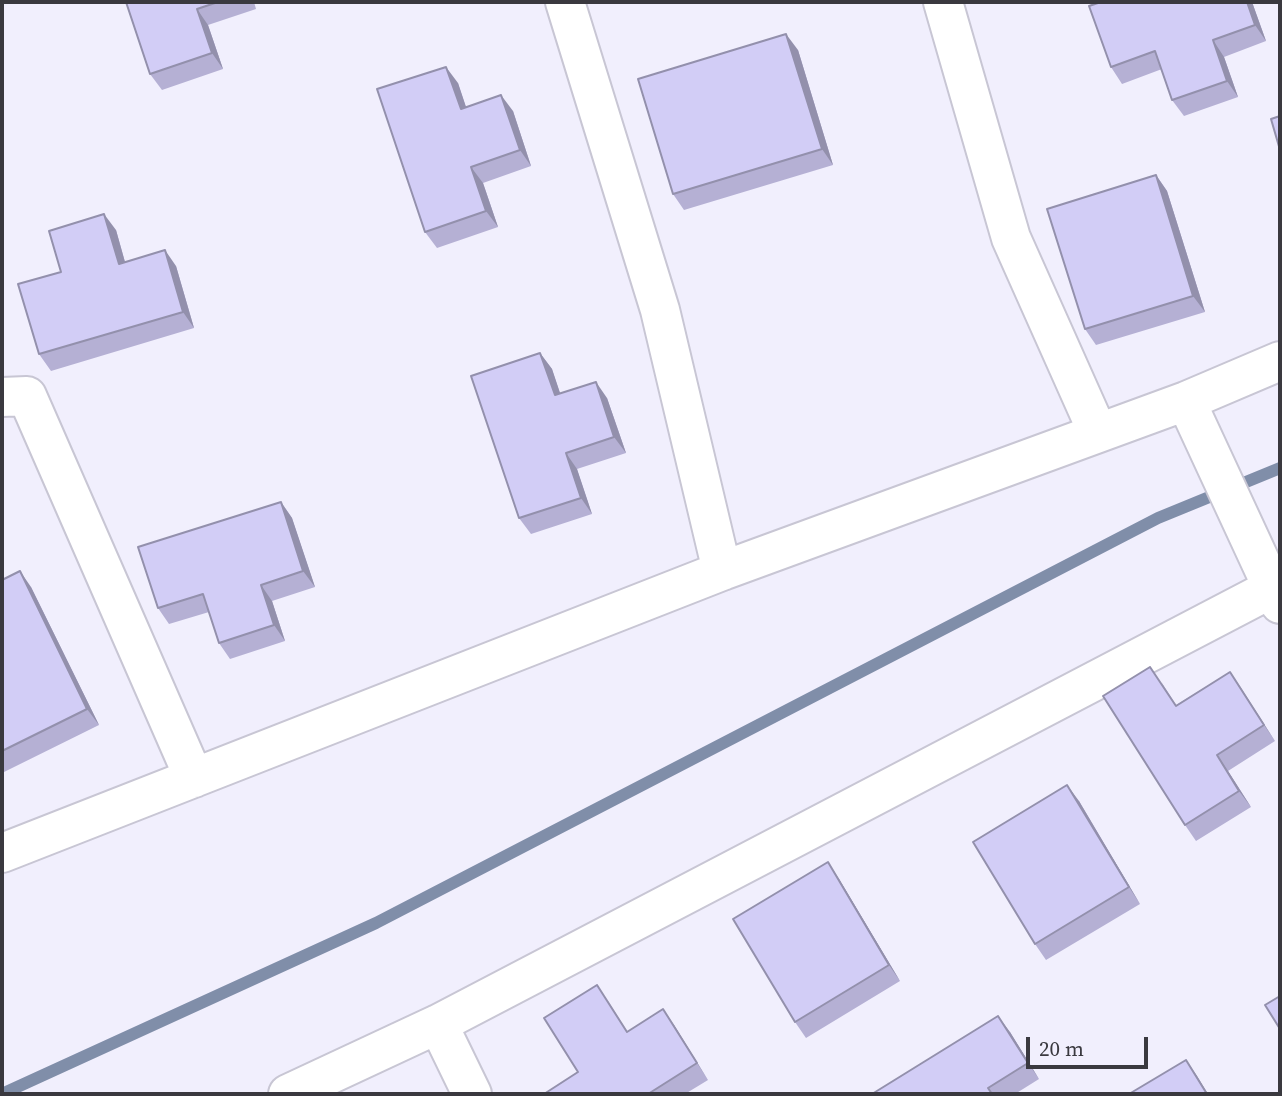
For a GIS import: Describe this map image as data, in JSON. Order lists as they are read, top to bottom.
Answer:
{
  "scale_bar": "20 m"
}
